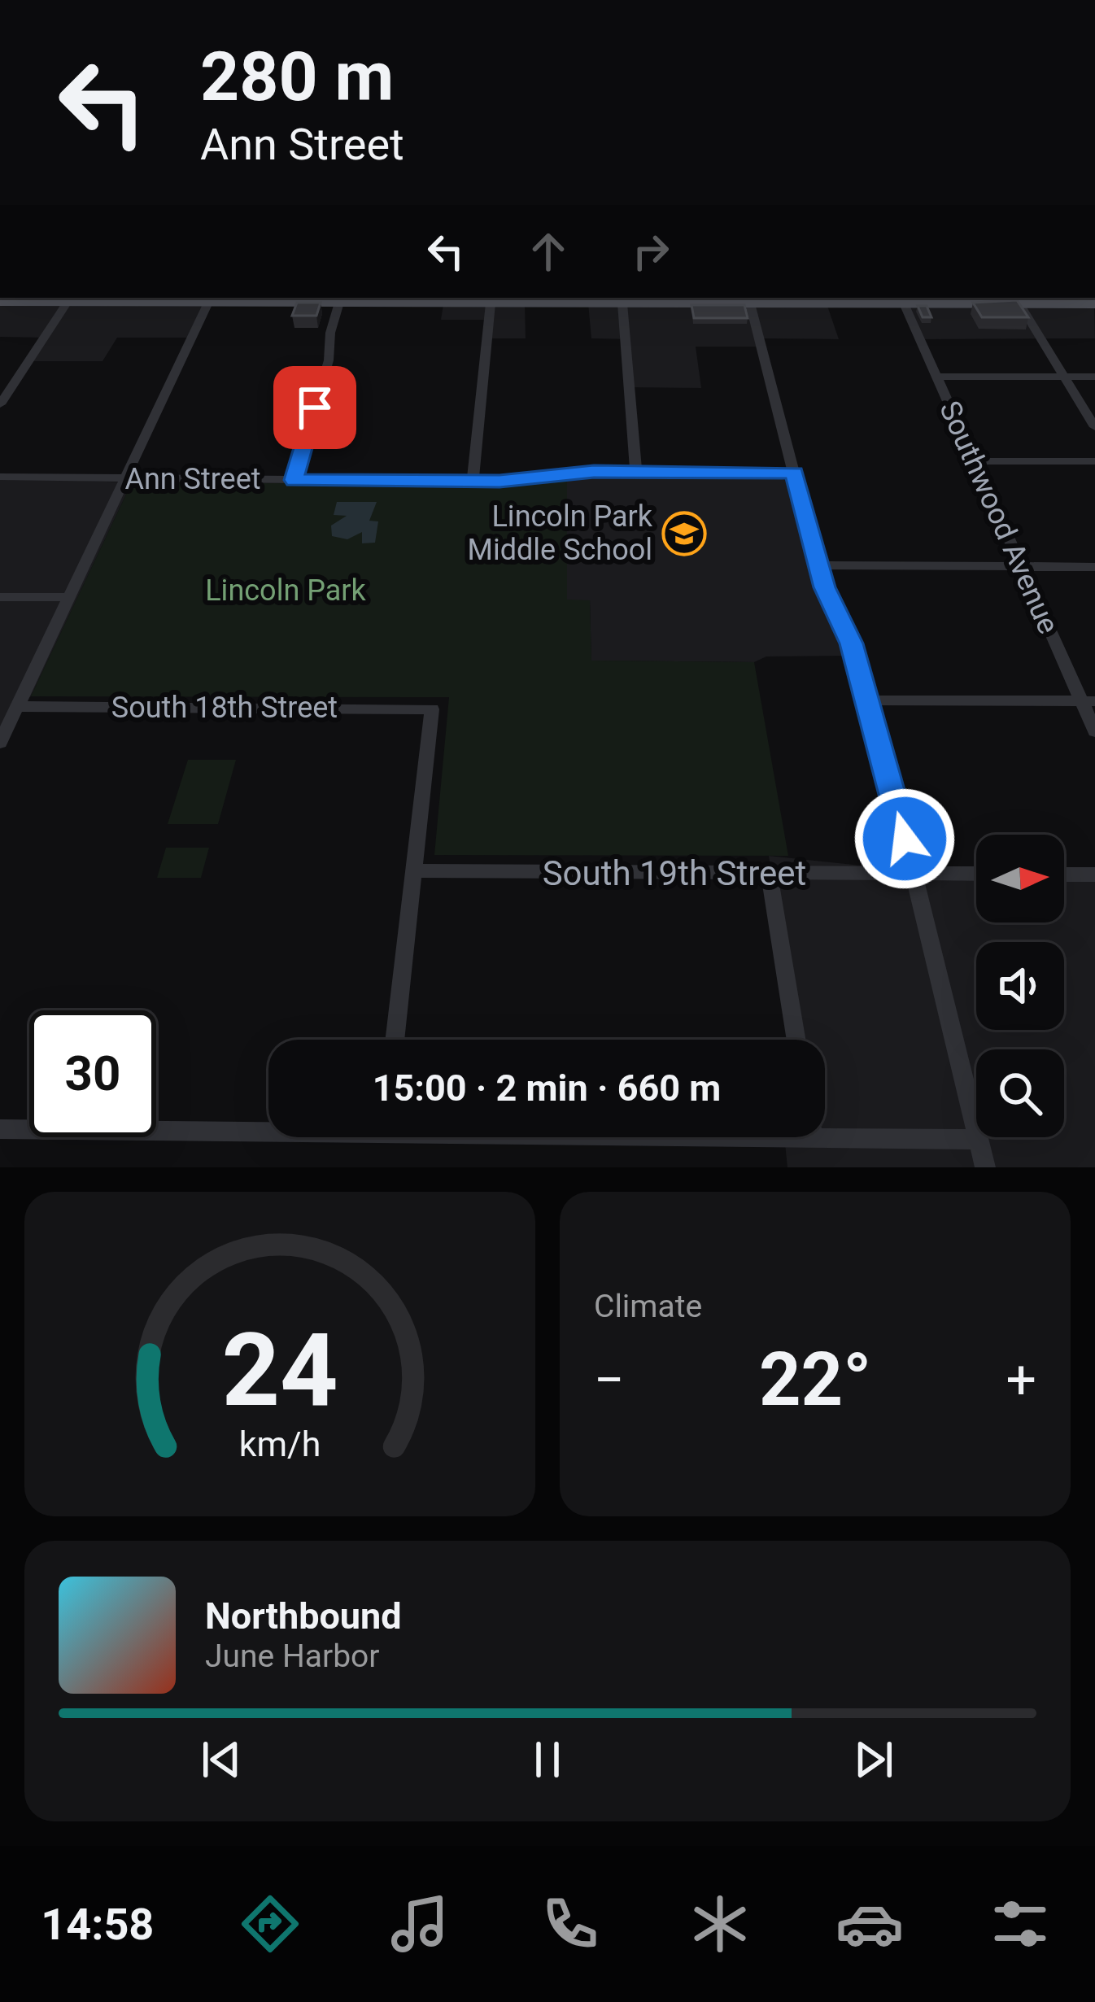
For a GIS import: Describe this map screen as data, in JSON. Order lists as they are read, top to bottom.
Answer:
{
  "streets": {
    "street": [
      "Ann Street",
      "Southwood Avenue",
      "South 18th Street",
      "South 19th Street"
    ]
  },
  "crossings": [
    ["South 18th Street", "South 19th Street"]
  ],
  "parks": ["Lincoln Park"],
  "places": {
    "school or university": ["Lincoln Park Middle School"]
  },
  "north": "right",
  "page": {
    "turn": ["280 m", "Ann Street"],
    "limit": "30",
    "trip": "15:00 · 2 min · 660 m",
    "tile": "Climate",
    "heat": ["−", "22°", "+"],
    "song": ["Northbound", "June Harbor"],
    "tabs": "14:58",
    "gauge": ["24", "km/h"]
  }
}
